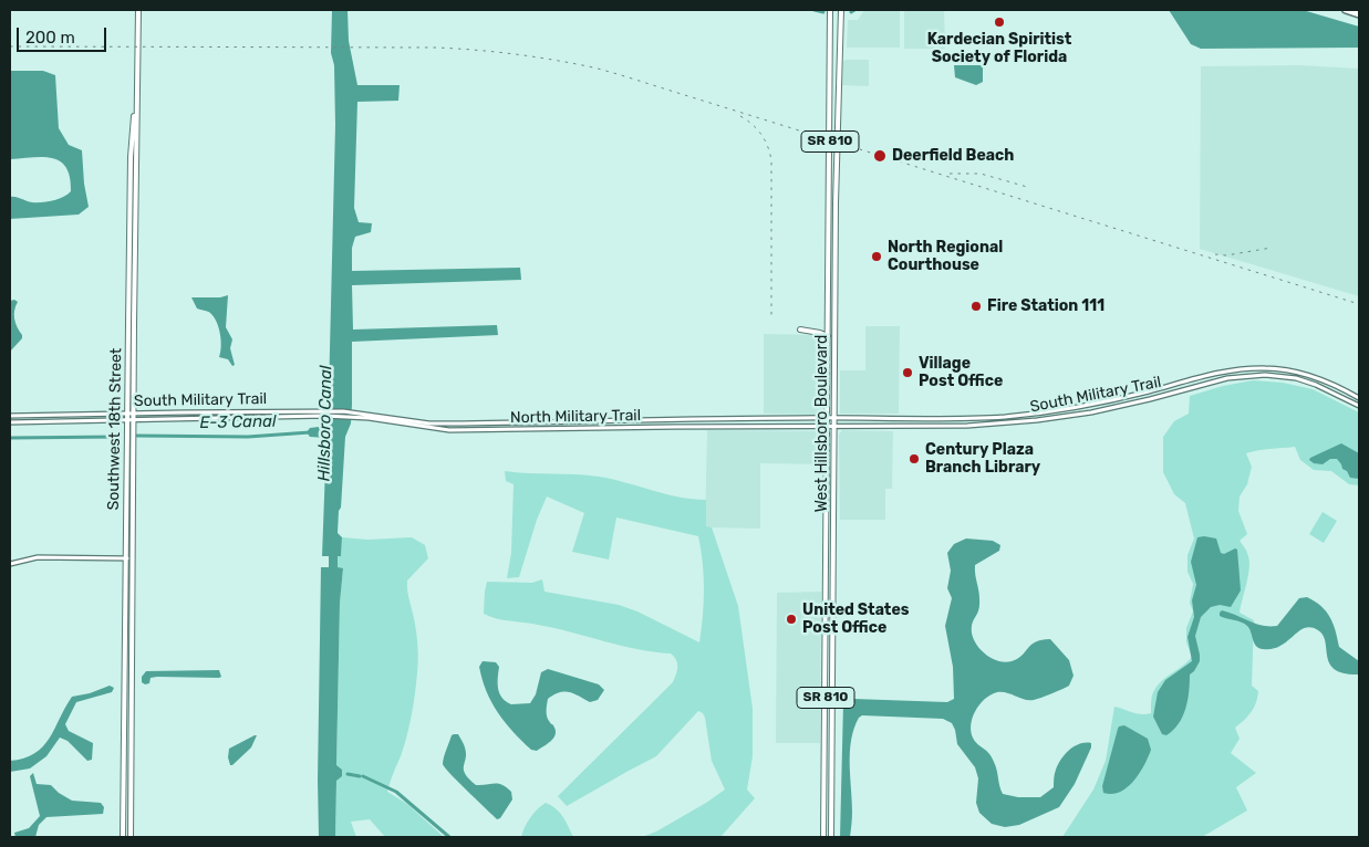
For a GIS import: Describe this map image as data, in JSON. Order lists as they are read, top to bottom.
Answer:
{
  "streets": {
    "main road": ["SR 810", "West Hillsboro Boulevard", "Southwest 18th Street"],
    "street": ["South Military Trail", "North Military Trail"]
  },
  "crossings": [
    ["South Military Trail", "North Military Trail"],
    ["South Military Trail", "West Hillsboro Boulevard"],
    ["South Military Trail", "Southwest 18th Street"],
    ["North Military Trail", "West Hillsboro Boulevard"]
  ],
  "water": ["E-3 Canal", "Hillsboro Canal"],
  "places": [
    "Kardecian Spiritist Society of Florida",
    "Deerfield Beach",
    "North Regional Courthouse",
    "Fire Station 111",
    "Village Post Office",
    "Century Plaza Branch Library",
    "United States Post Office"
  ],
  "scale_bar": "200 m"
}
